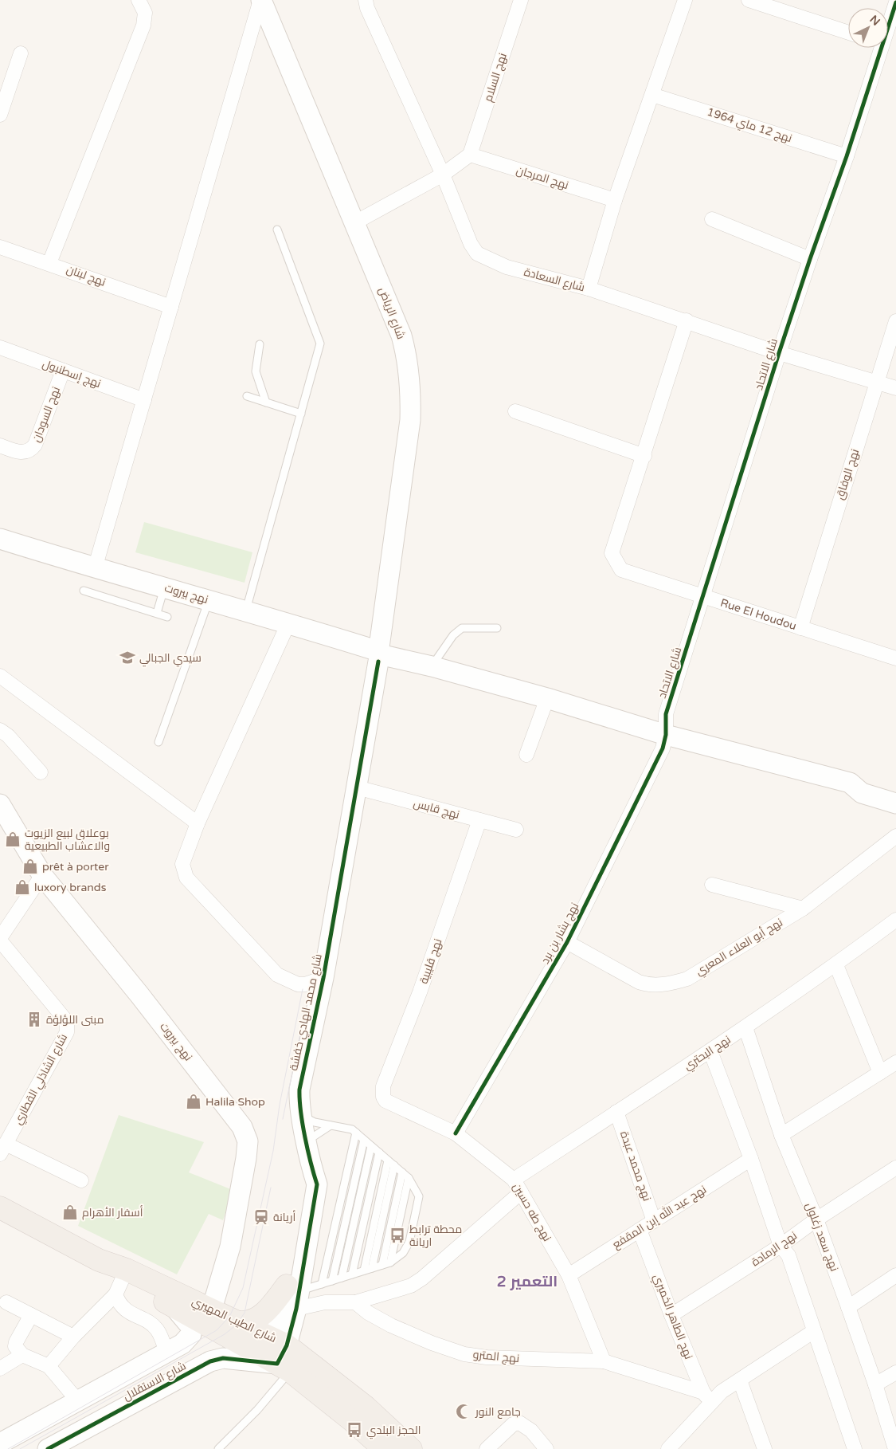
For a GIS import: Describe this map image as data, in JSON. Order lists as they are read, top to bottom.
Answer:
{
  "streets": {
    "main road": ["شارع الطيب المهيري"],
    "street": [
      "نهج السلام",
      "نهج 12 ماي 1964",
      "نهج المرجان",
      "نهج لبنان",
      "شارع السعادة",
      "شارع الرياض",
      "شارع الاتحاد",
      "نهج إسطنبول",
      "نهج السودان",
      "نهج الوفاق",
      "نهج بيروت",
      "Rue El Houdou",
      "نهج قابس",
      "نهج بشار بن برد",
      "نهج أبو العلاء المعري",
      "نهج قليبية",
      "شارع محمد الهادي خفشة",
      "نهج البحتري",
      "شارع الشاذلي القطاري",
      "نهج محمد عبدة",
      "نهج طه حسين",
      "نهج عبد الله إبن المقفع",
      "نهج سعد زغلول",
      "نهج الرمادة",
      "نهج الطاهر الخميري",
      "نهج المترو",
      "شارع الاستقلال"
    ]
  },
  "crossings": [
    ["نهج السلام", "نهج المرجان"],
    ["نهج 12 ماي 1964", "شارع الاتحاد"],
    ["شارع السعادة", "شارع الاتحاد"],
    ["شارع السعادة", "نهج الوفاق"],
    ["شارع الرياض", "نهج بيروت"],
    ["شارع الرياض", "شارع محمد الهادي خفشة"],
    ["شارع الاتحاد", "نهج بيروت"],
    ["شارع الاتحاد", "Rue El Houdou"],
    ["شارع الاتحاد", "نهج بشار بن برد"],
    ["نهج إسطنبول", "نهج السودان"],
    ["نهج الوفاق", "Rue El Houdou"],
    ["نهج بيروت", "نهج بشار بن برد"],
    ["نهج بيروت", "شارع محمد الهادي خفشة"],
    ["نهج بيروت", "شارع الطيب المهيري"],
    ["نهج قابس", "نهج قليبية"],
    ["نهج قابس", "شارع محمد الهادي خفشة"],
    ["نهج بشار بن برد", "نهج أبو العلاء المعري"],
    ["نهج بشار بن برد", "نهج طه حسين"],
    ["نهج قليبية", "نهج طه حسين"],
    ["شارع محمد الهادي خفشة", "شارع الطيب المهيري"],
    ["شارع محمد الهادي خفشة", "شارع الاستقلال"],
    ["نهج البحتري", "نهج محمد عبدة"],
    ["نهج البحتري", "نهج طه حسين"],
    ["نهج البحتري", "نهج سعد زغلول"],
    ["نهج محمد عبدة", "نهج عبد الله إبن المقفع"],
    ["نهج طه حسين", "نهج عبد الله إبن المقفع"],
    ["نهج طه حسين", "نهج المترو"],
    ["نهج عبد الله إبن المقفع", "نهج الطاهر الخميري"],
    ["نهج سعد زغلول", "نهج الرمادة"],
    ["نهج الرمادة", "نهج الطاهر الخميري"],
    ["نهج الطاهر الخميري", "نهج المترو"],
    ["شارع الطيب المهيري", "شارع الاستقلال"]
  ],
  "districts": ["التعمير 2"],
  "places": {
    "school or university": ["سيدي الجبالي"],
    "shop": [
      "بوعلاق لبيع الزيوت والاعشاب الطبيعية",
      "prêt à porter",
      "luxory brands",
      "Halila Shop",
      "أسفار الأهرام"
    ],
    "building": ["مبنى اللؤلؤة"],
    "station": ["أريانة"],
    "bus stop": ["محطة ترابط اريانة", "الحجز البلدي"],
    "mosque": ["جامع النور"]
  },
  "north": "top right"
}
